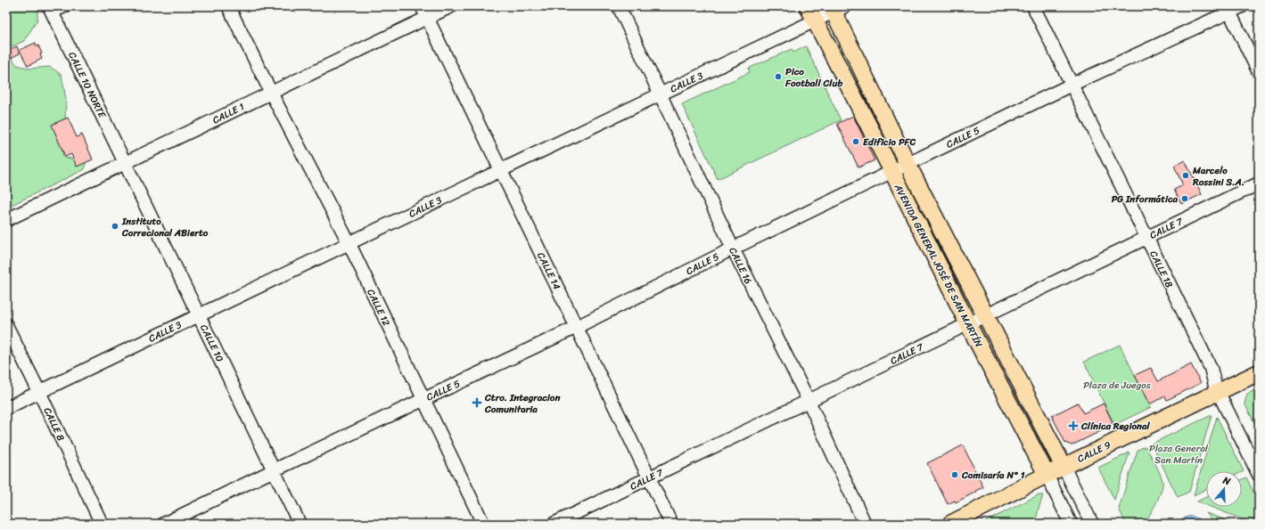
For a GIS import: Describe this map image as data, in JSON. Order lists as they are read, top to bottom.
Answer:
{
  "streets": {
    "main road": ["AVENIDA GENERAL JOSÉ DE SAN MARTÍN", "CALLE 9"],
    "street": [
      "CALLE 3",
      "CALLE 10 NORTE",
      "CALLE 1",
      "CALLE 5",
      "CALLE 7",
      "CALLE 16",
      "CALLE 18",
      "CALLE 14",
      "CALLE 12",
      "CALLE 10",
      "CALLE 8"
    ]
  },
  "crossings": [
    ["CALLE 3", "CALLE 16"],
    ["CALLE 3", "AVENIDA GENERAL JOSÉ DE SAN MARTÍN"],
    ["CALLE 3", "CALLE 14"],
    ["CALLE 3", "CALLE 12"],
    ["CALLE 3", "CALLE 10"],
    ["CALLE 3", "CALLE 8"],
    ["CALLE 10 NORTE", "CALLE 1"],
    ["CALLE 10 NORTE", "CALLE 10"],
    ["CALLE 1", "CALLE 14"],
    ["CALLE 1", "CALLE 12"],
    ["CALLE 1", "CALLE 10"],
    ["CALLE 5", "CALLE 16"],
    ["CALLE 5", "AVENIDA GENERAL JOSÉ DE SAN MARTÍN"],
    ["CALLE 5", "CALLE 18"],
    ["CALLE 5", "CALLE 14"],
    ["CALLE 5", "CALLE 12"],
    ["CALLE 5", "CALLE 10"],
    ["CALLE 7", "CALLE 16"],
    ["CALLE 7", "AVENIDA GENERAL JOSÉ DE SAN MARTÍN"],
    ["CALLE 7", "CALLE 18"],
    ["CALLE 7", "CALLE 14"],
    ["AVENIDA GENERAL JOSÉ DE SAN MARTÍN", "CALLE 9"],
    ["CALLE 18", "CALLE 9"]
  ],
  "parks": ["Plaza de Juegos", "Plaza General San Martín"],
  "places": {
    "other": [
      "Pico Football Club",
      "Edificio PFC",
      "Marcelo Rossini S.A.",
      "PG Informática",
      "Instituto Correcional ABierto",
      "Comisaría N° 1"
    ],
    "health": ["Ctro. Integracion Comunitaria", "Clínica Regional"]
  },
  "north": "top"
}
